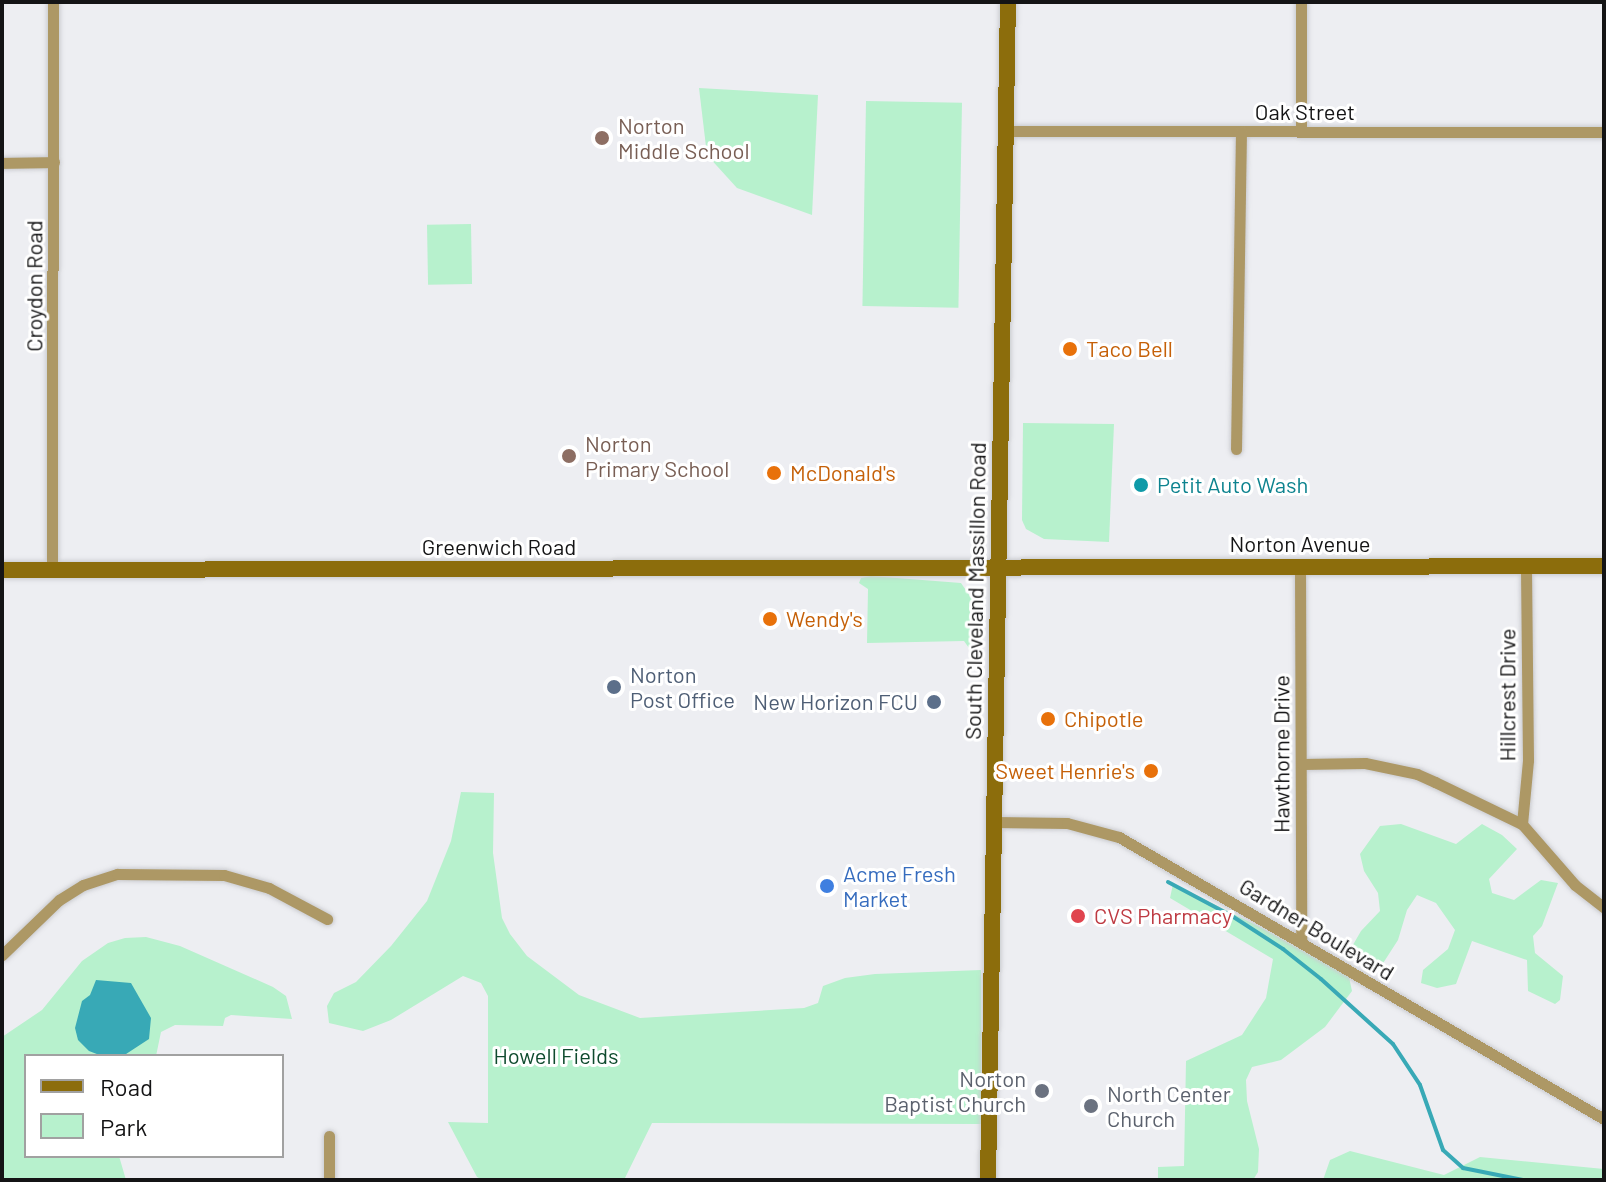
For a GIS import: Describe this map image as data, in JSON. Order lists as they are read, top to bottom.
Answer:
{
  "streets": {
    "main road": ["Norton Avenue", "Greenwich Road", "South Cleveland Massillon Road"],
    "street": [
      "Oak Street",
      "Croydon Road",
      "Hillcrest Drive",
      "Hawthorne Drive",
      "Gardner Boulevard"
    ]
  },
  "crossings": [
    ["Oak Street", "South Cleveland Massillon Road"],
    ["Croydon Road", "Greenwich Road"],
    ["Norton Avenue", "Greenwich Road"],
    ["Norton Avenue", "South Cleveland Massillon Road"],
    ["Norton Avenue", "Hillcrest Drive"],
    ["Norton Avenue", "Hawthorne Drive"],
    ["Greenwich Road", "South Cleveland Massillon Road"],
    ["South Cleveland Massillon Road", "Gardner Boulevard"],
    ["Hawthorne Drive", "Gardner Boulevard"]
  ],
  "parks": ["Howell Fields"],
  "places": [
    "Norton Middle School",
    "Taco Bell",
    "Norton Primary School",
    "McDonald's",
    "Petit Auto Wash",
    "Wendy's",
    "Norton Post Office",
    "New Horizon FCU",
    "Chipotle",
    "Sweet Henrie's",
    "Acme Fresh Market",
    "CVS Pharmacy",
    "Norton Baptist Church",
    "North Center Church"
  ],
  "legend": ["Road", "Park"]
}
